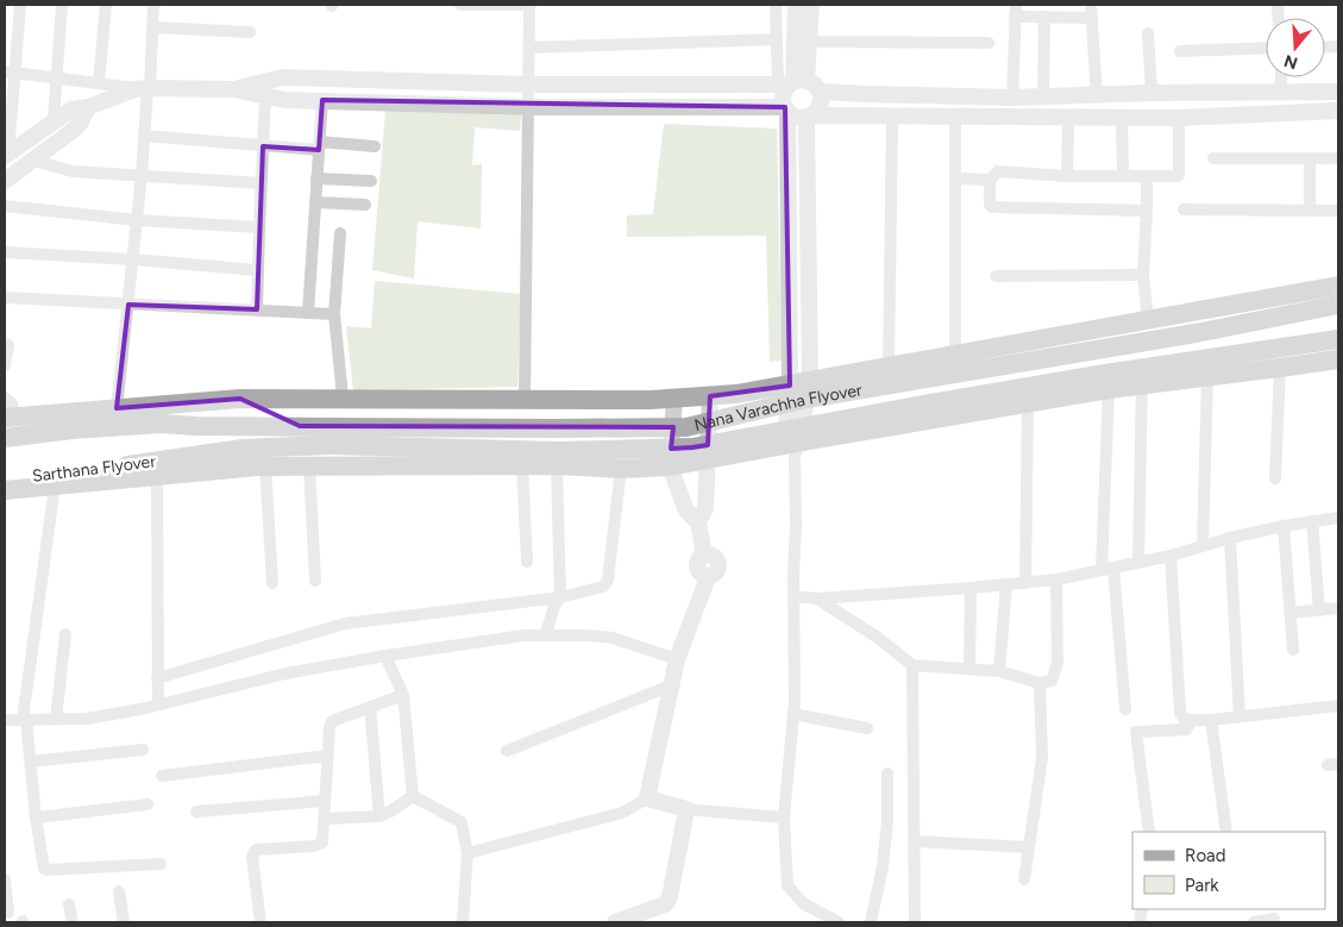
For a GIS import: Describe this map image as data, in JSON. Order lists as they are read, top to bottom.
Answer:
{
  "streets": {
    "main road": ["Nana Varachha Flyover", "Sarthana Flyover"]
  },
  "crossings": [
    ["Nana Varachha Flyover", "Sarthana Flyover"]
  ],
  "legend": ["Road", "Park"],
  "north": "bottom"
}
